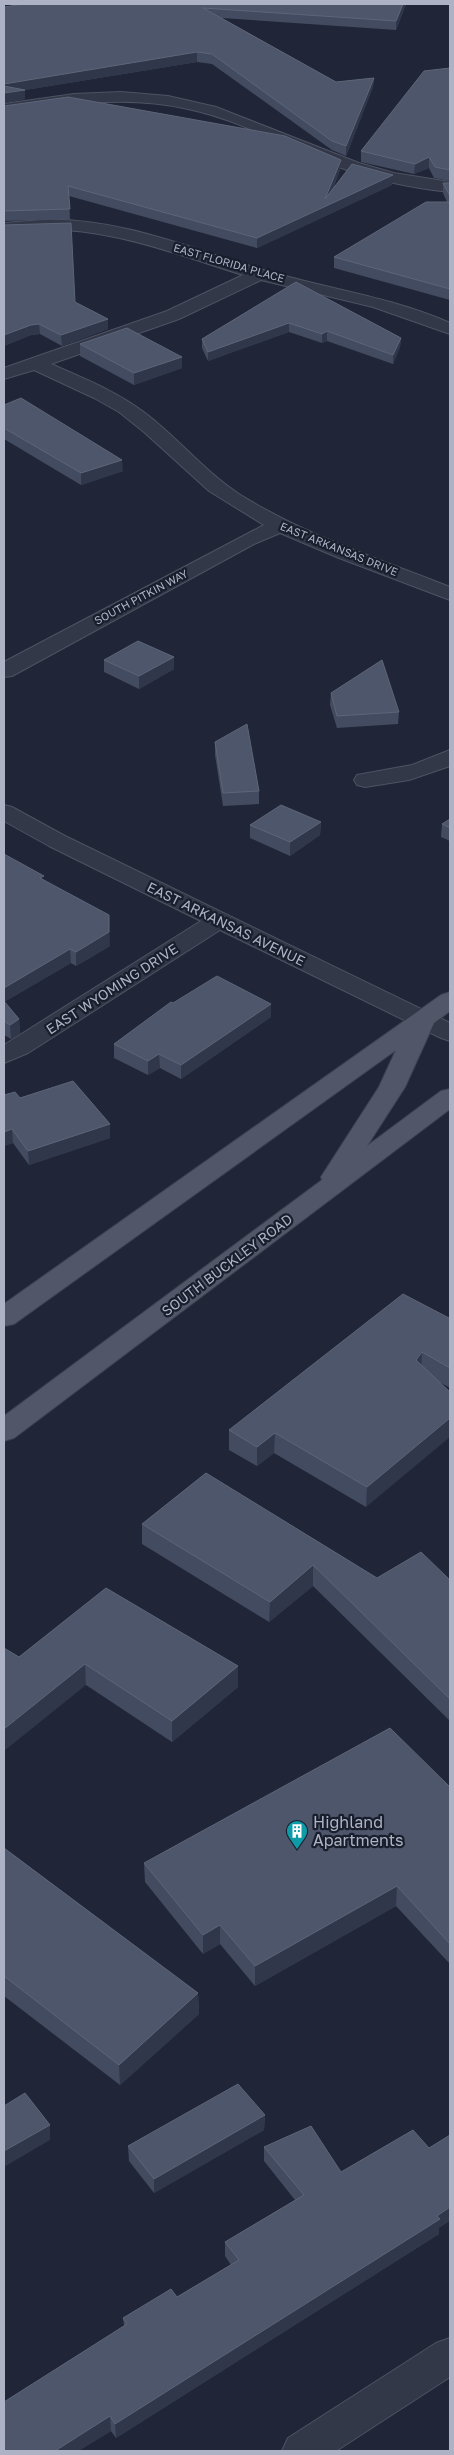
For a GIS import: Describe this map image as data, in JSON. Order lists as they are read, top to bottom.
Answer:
{
  "streets": {
    "main road": ["SOUTH BUCKLEY ROAD"],
    "street": [
      "EAST FLORIDA PLACE",
      "EAST ARKANSAS DRIVE",
      "SOUTH PITKIN WAY",
      "EAST ARKANSAS AVENUE",
      "EAST WYOMING DRIVE"
    ]
  },
  "crossings": [
    ["EAST ARKANSAS DRIVE", "SOUTH PITKIN WAY"],
    ["EAST ARKANSAS AVENUE", "EAST WYOMING DRIVE"]
  ],
  "places": {
    "building": ["Highland Apartments"]
  }
}
